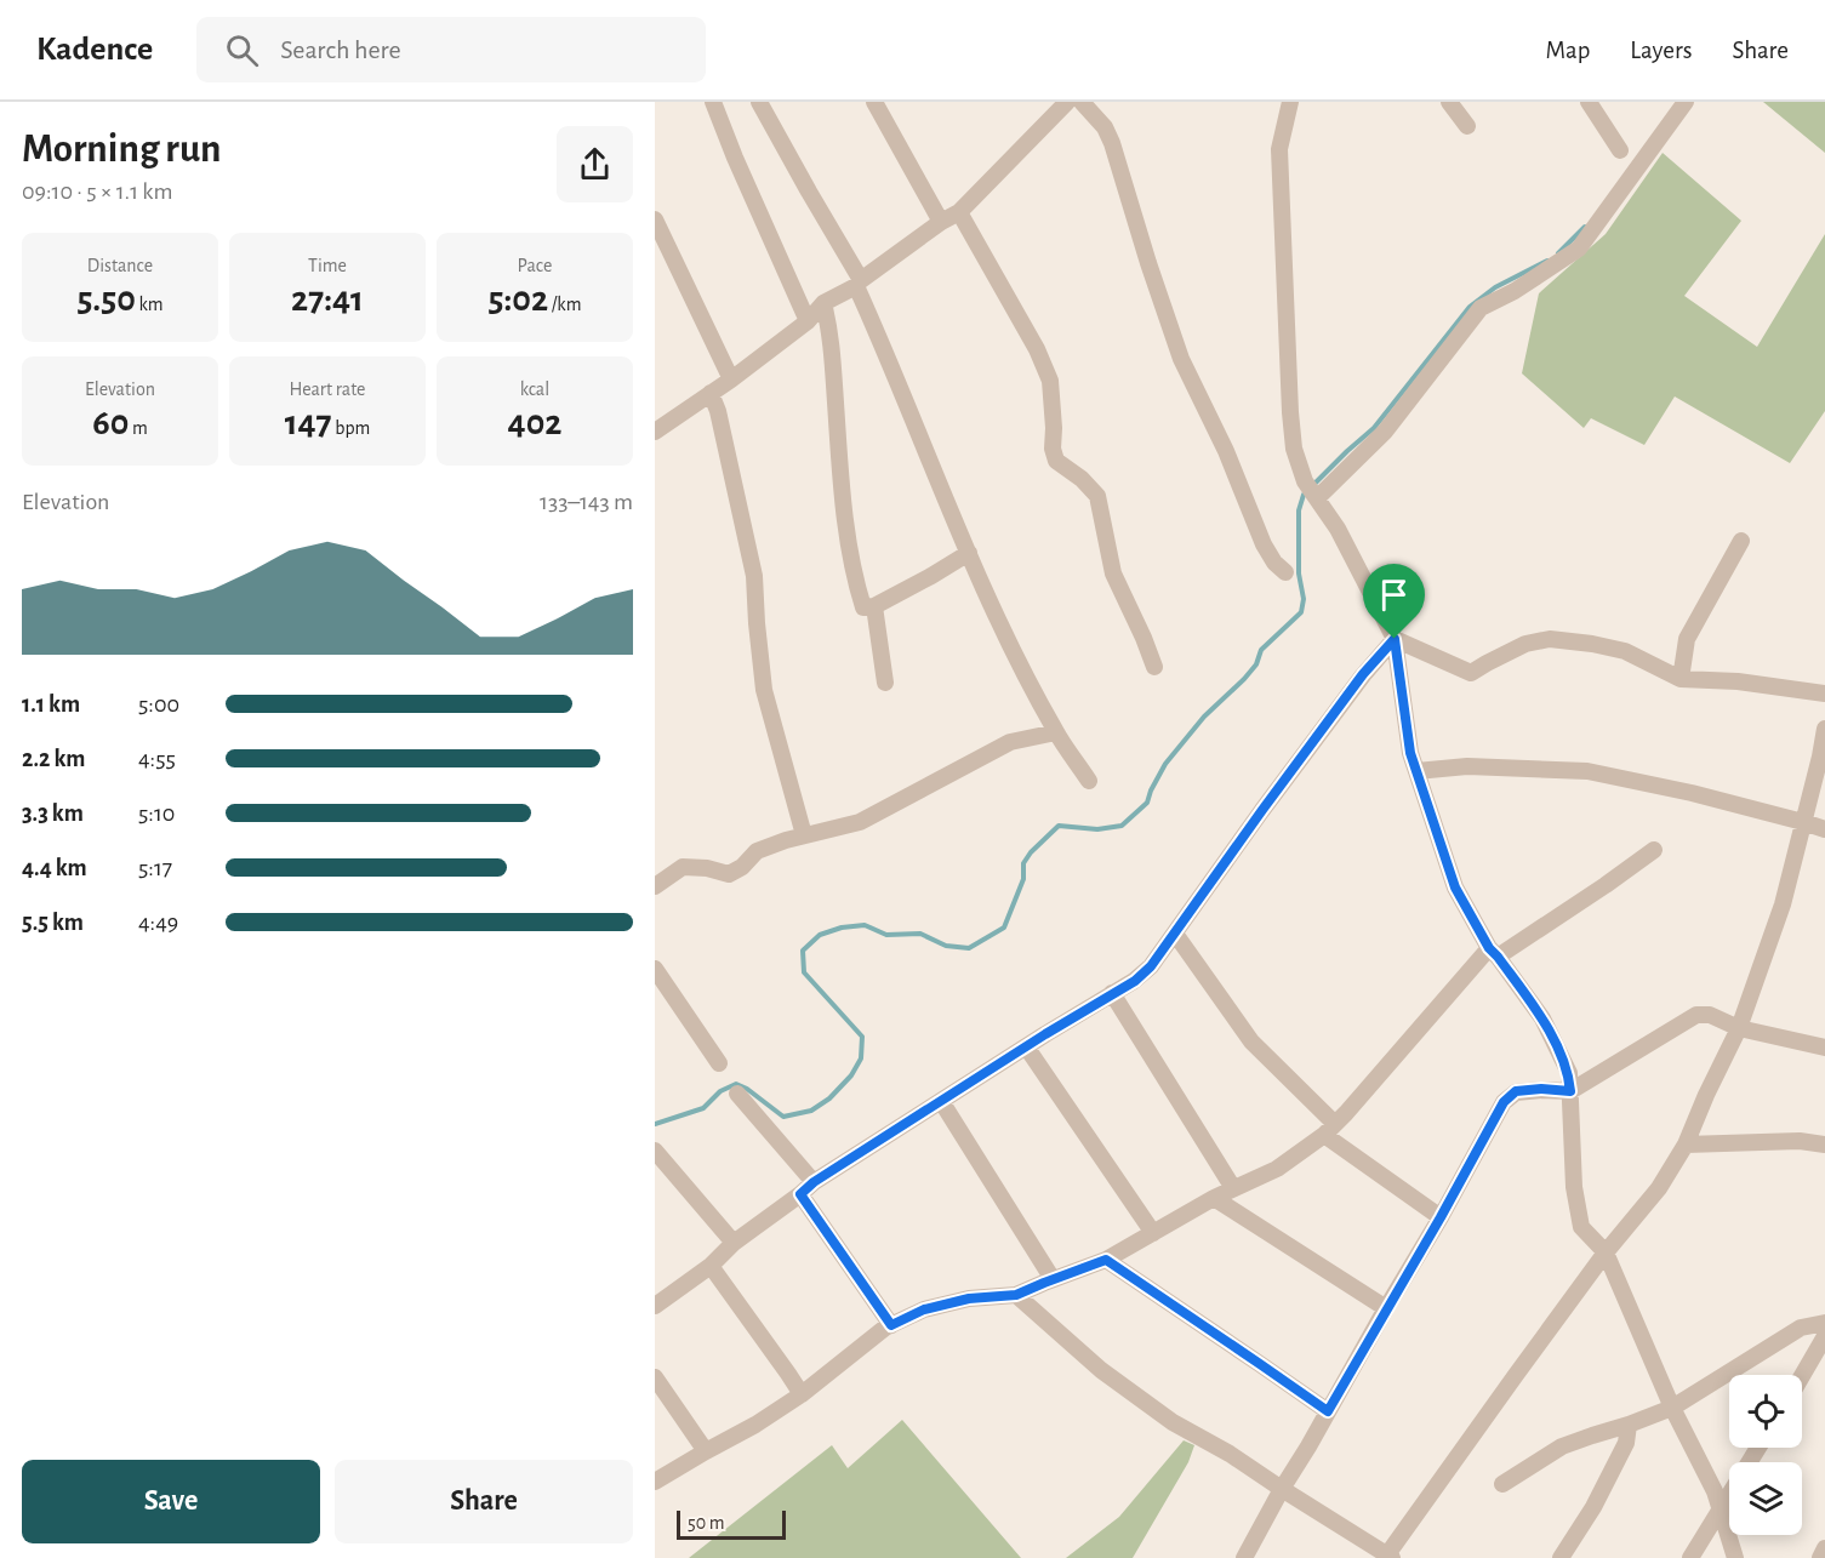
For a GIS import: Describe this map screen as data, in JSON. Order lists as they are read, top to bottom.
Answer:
{
  "scale_bar": "50 m",
  "page": {
    "header": "Kadence",
    "search": "Search here",
    "nav": ["Map", "Layers", "Share"],
    "heading": ["Morning run", "09:10 · 5 × 1.1 km"],
    "stats": [
      ["Distance", "5.50 km"],
      ["Time", "27:41"],
      ["Pace", "5:02 /km"],
      ["Elevation", "60 m"],
      ["Heart rate", "147 bpm"],
      ["kcal", "402"]
    ],
    "chart": ["Elevation", "133–143 m"],
    "list": [
      {
        "name": "1.1 km",
        "note": "5:00"
      },
      {
        "name": "2.2 km",
        "note": "4:55"
      },
      {
        "name": "3.3 km",
        "note": "5:10"
      },
      {
        "name": "4.4 km",
        "note": "5:17"
      },
      {
        "name": "5.5 km",
        "note": "4:49"
      }
    ],
    "buttons": ["Save", "Share"],
    "scale": "50 m"
  }
}
